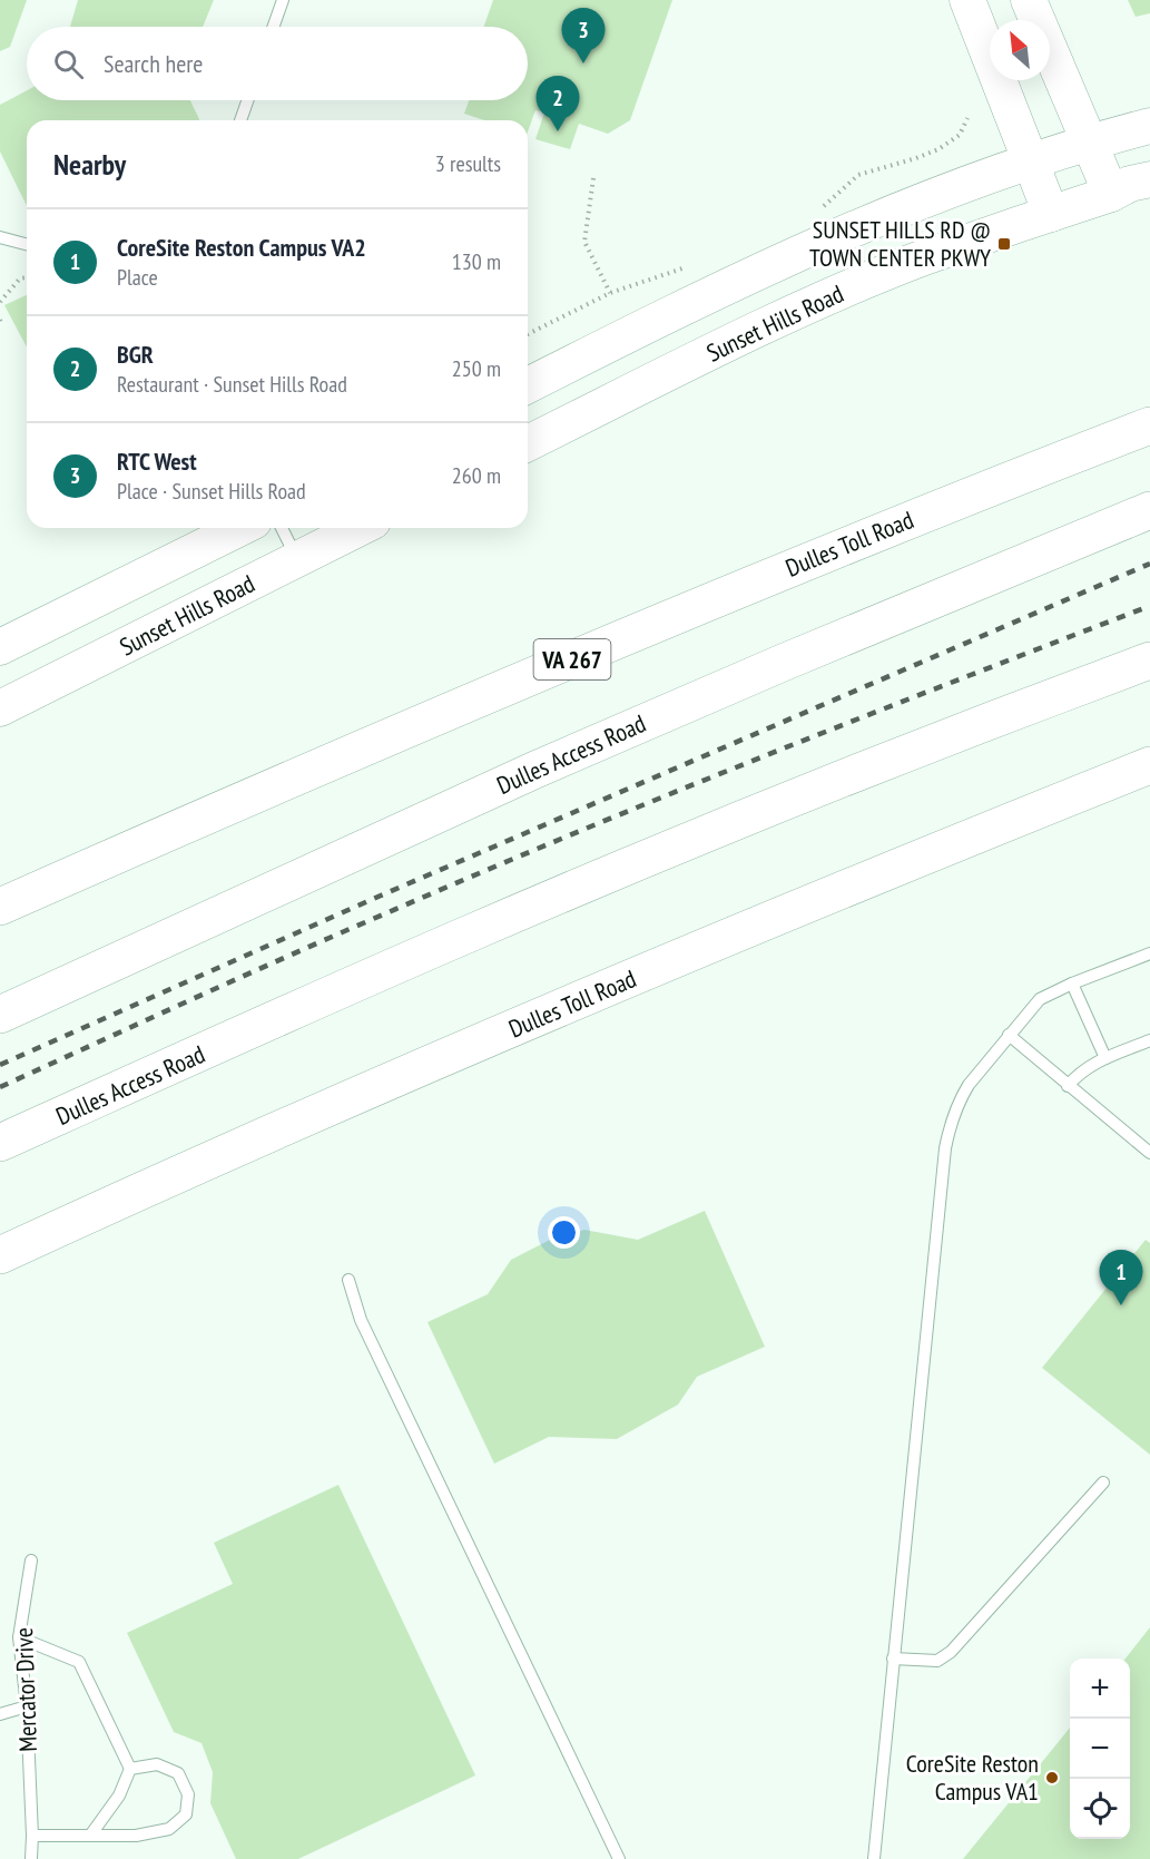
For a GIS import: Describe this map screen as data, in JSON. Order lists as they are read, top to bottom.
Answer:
{
  "streets": {
    "highway": ["Dulles Toll Road", "VA 267", "Dulles Access Road"],
    "main road": ["Sunset Hills Road"],
    "lane": ["Mercator Drive"]
  },
  "places": {
    "transit": ["SUNSET HILLS RD @ TOWN CENTER PKWY"],
    "other": ["CoreSite Reston Campus VA1"]
  },
  "north": "top left",
  "page": {
    "pins": ["3", "2", "1"],
    "search": "Search here",
    "heading": ["Nearby", "3 results"],
    "list": [
      {
        "mark": "1",
        "name": "CoreSite Reston Campus VA2",
        "note": "Place",
        "value": "130 m"
      },
      {
        "mark": "2",
        "name": "BGR",
        "note": "Restaurant · Sunset Hills Road",
        "value": "250 m"
      },
      {
        "mark": "3",
        "name": "RTC West",
        "note": "Place · Sunset Hills Road",
        "value": "260 m"
      }
    ],
    "map_buttons": ["+", "−"]
  }
}
